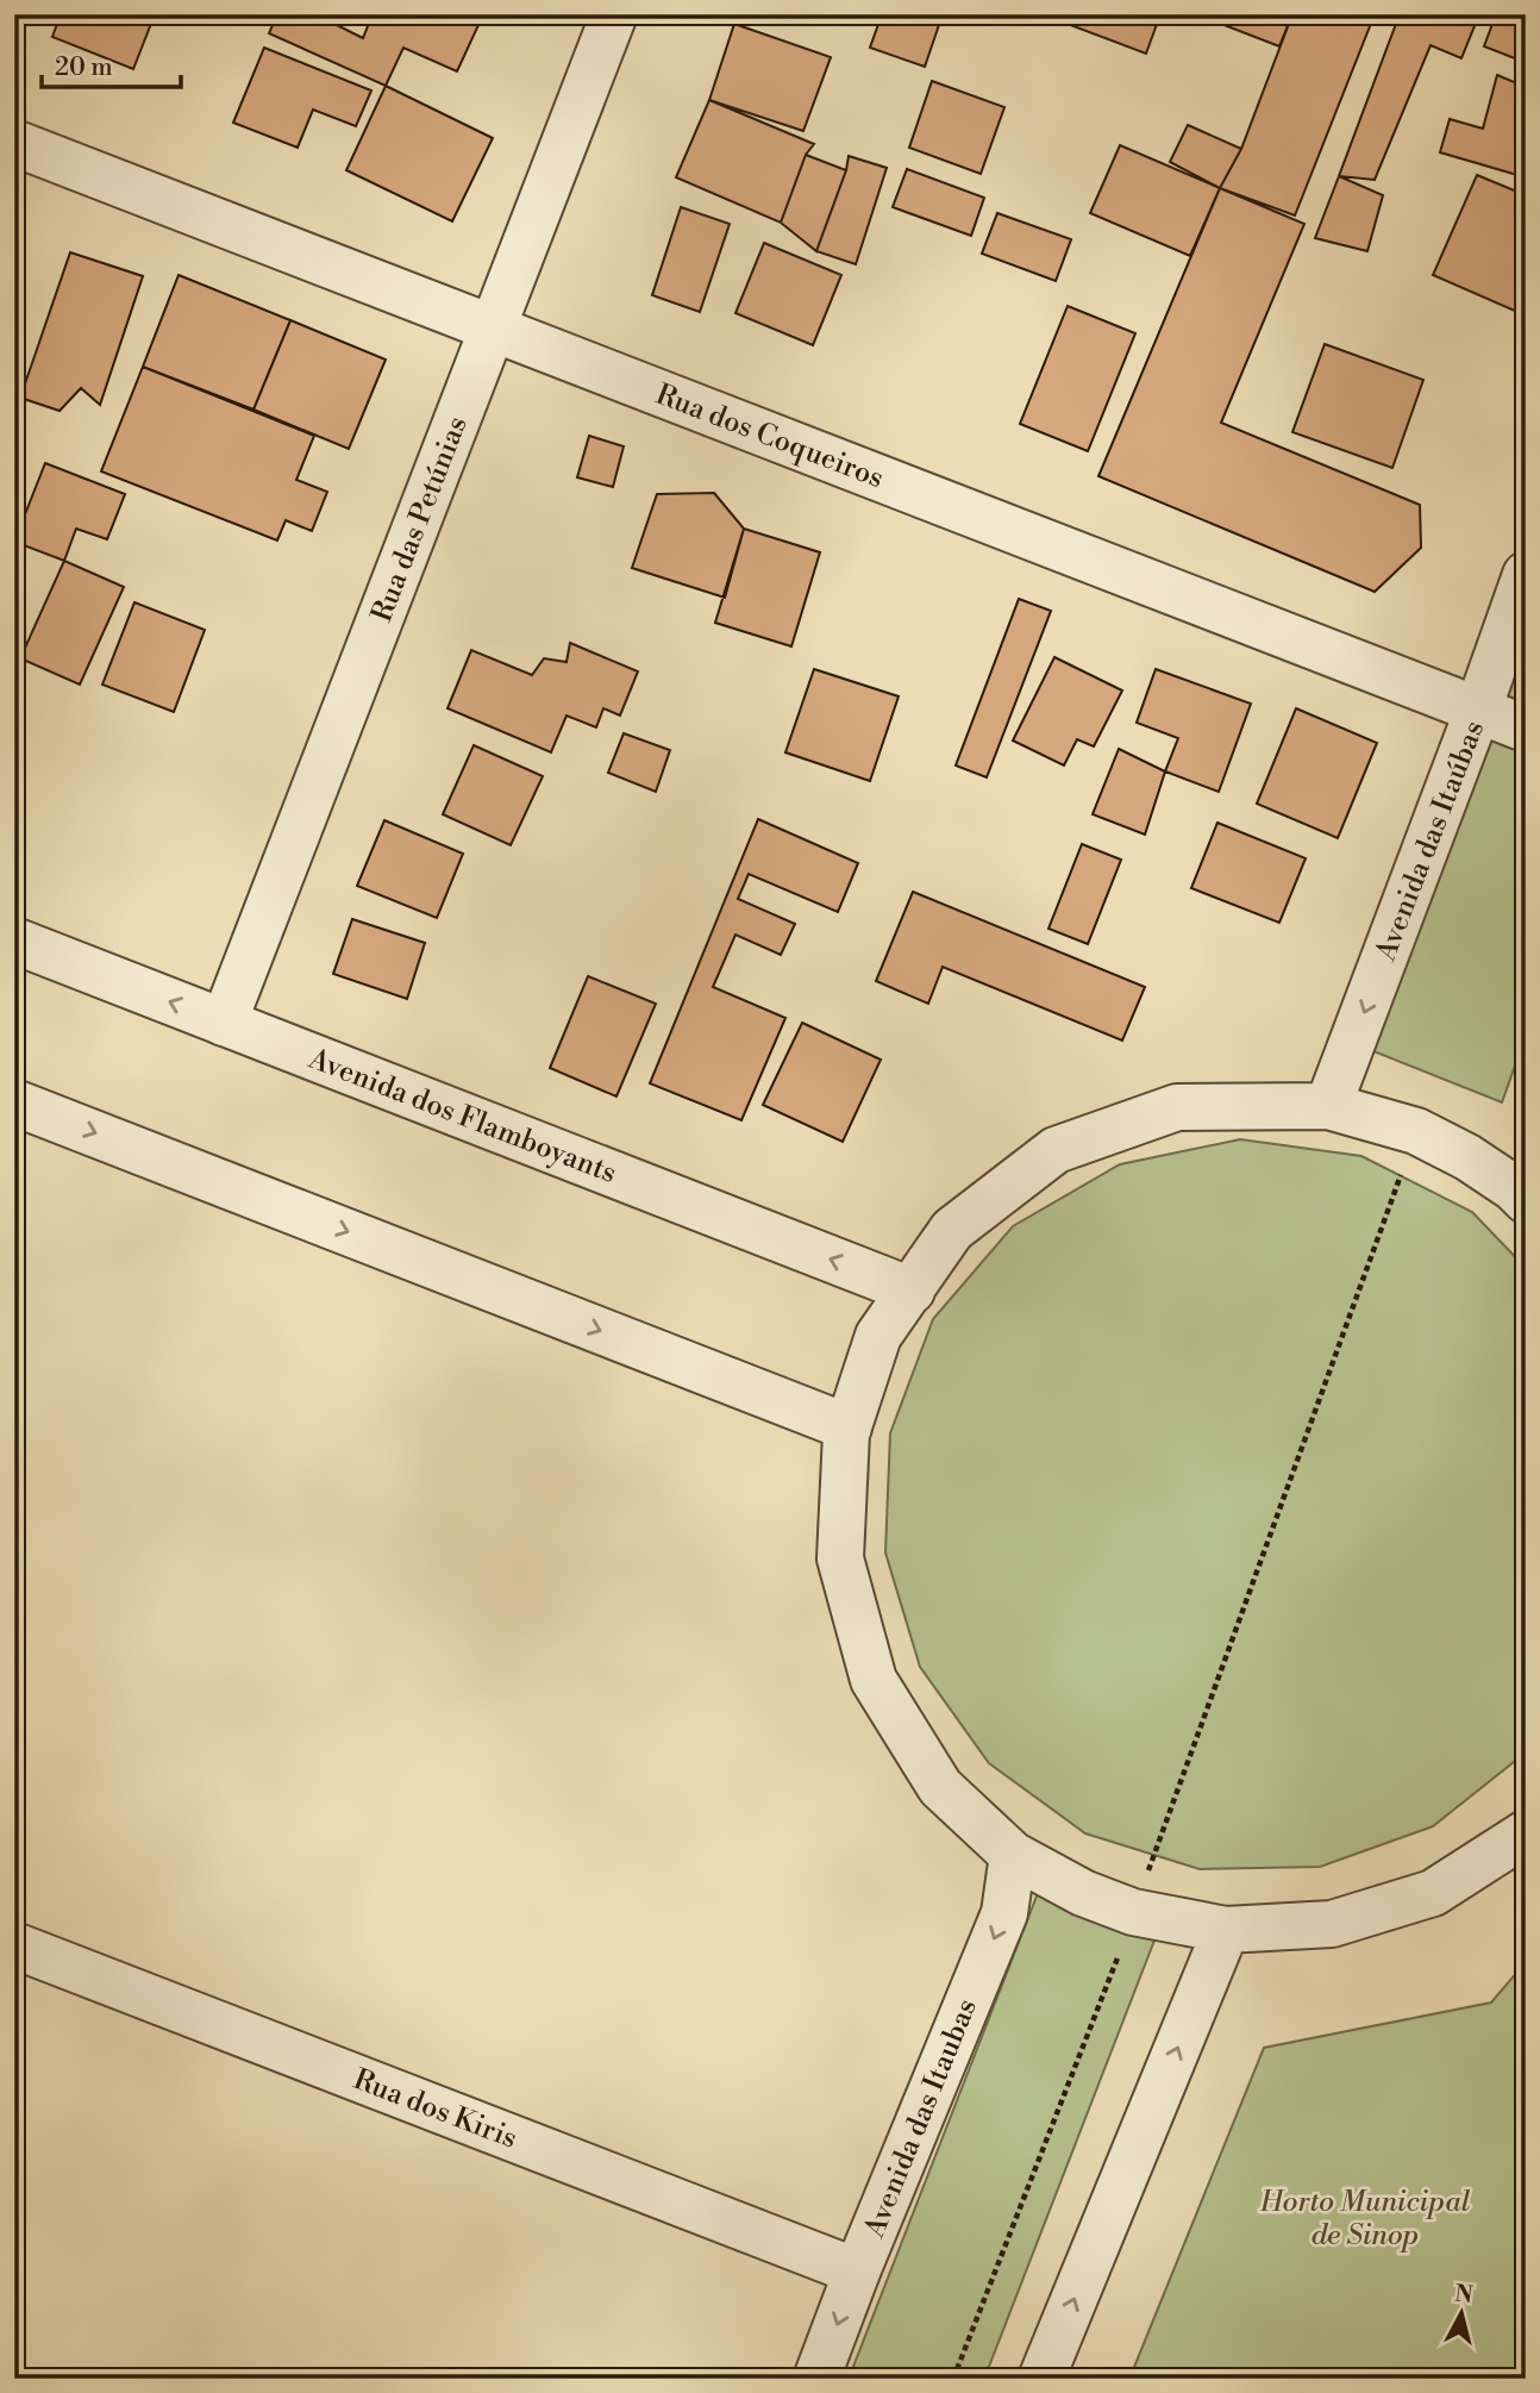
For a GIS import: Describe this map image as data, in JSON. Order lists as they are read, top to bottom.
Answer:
{
  "streets": {
    "street": [
      "Rua dos Coqueiros",
      "Rua das Petúnias",
      "Avenida das Itaúbas",
      "Avenida dos Flamboyants",
      "Rua dos Kiris",
      "Avenida das Itaubas"
    ]
  },
  "crossings": [
    ["Rua dos Coqueiros", "Rua das Petúnias"],
    ["Rua dos Coqueiros", "Avenida das Itaúbas"],
    ["Rua das Petúnias", "Avenida dos Flamboyants"],
    ["Rua dos Kiris", "Avenida das Itaubas"]
  ],
  "one_way": ["Avenida das Itaúbas"],
  "parks": ["Horto Municipal de Sinop"],
  "scale_bar": "20 m",
  "north": "top"
}
